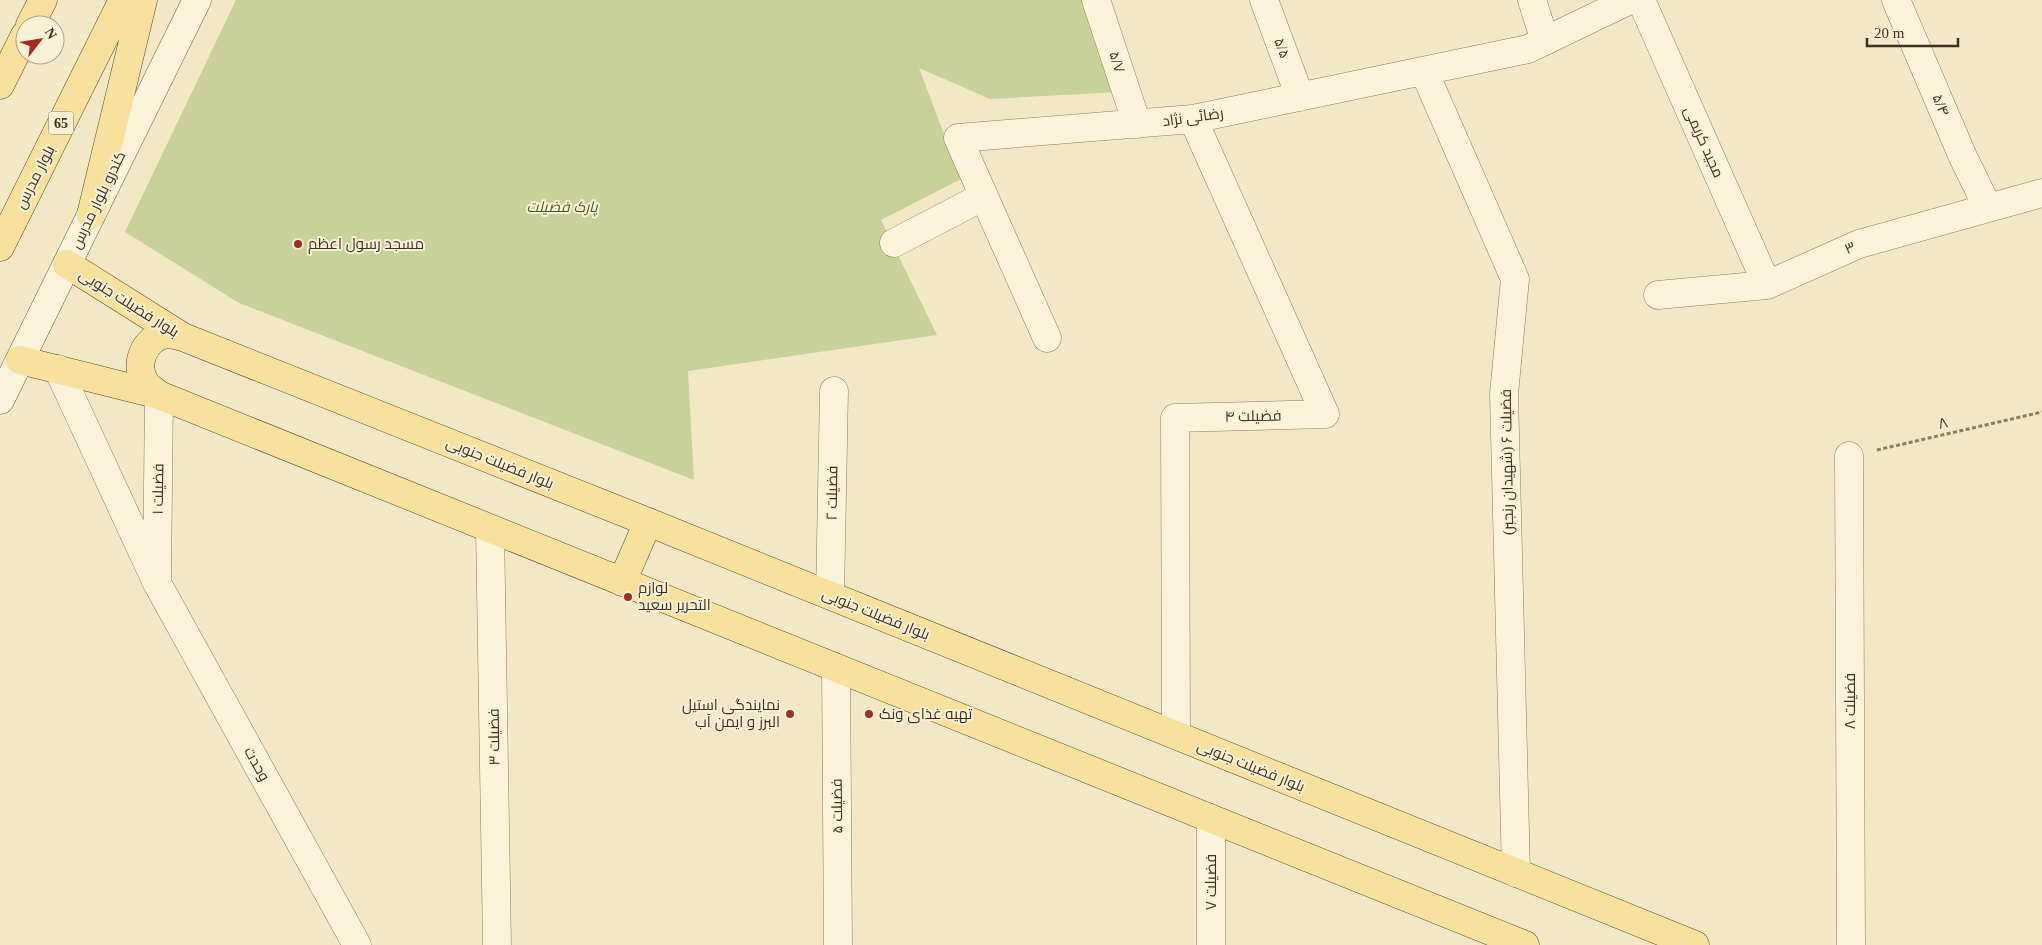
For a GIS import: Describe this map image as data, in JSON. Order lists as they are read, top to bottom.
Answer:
{
  "streets": {
    "main road": ["65", "بلوار مدرس", "بلوار فضیلت جنوبی"],
    "street": [
      "۵/۵",
      "۵/۷",
      "۵/۴",
      "رضائی نژاد",
      "مجید کریمی",
      "کندرو بلوار مدرس",
      "۳",
      "فضیلت ۴",
      "فضیلت ۶ (شهیدان رنجبر)",
      "فضیلت ۱",
      "فضیلت ۲",
      "فضیلت ۸",
      "فضیلت ۳",
      "وحدت",
      "فضیلت ۵",
      "فضیلت ۷"
    ],
    "path": ["۸"]
  },
  "crossings": [
    ["۵/۵", "رضائی نژاد"],
    ["۵/۷", "رضائی نژاد"],
    ["۵/۴", "۳"],
    ["رضائی نژاد", "فضیلت ۴"],
    ["رضائی نژاد", "فضیلت ۶ (شهیدان رنجبر)"],
    ["مجید کریمی", "۳"],
    ["کندرو بلوار مدرس", "بلوار فضیلت جنوبی"],
    ["بلوار فضیلت جنوبی", "فضیلت ۴"],
    ["بلوار فضیلت جنوبی", "فضیلت ۶ (شهیدان رنجبر)"],
    ["بلوار فضیلت جنوبی", "فضیلت ۲"],
    ["۸", "فضیلت ۸"],
    ["فضیلت ۱", "وحدت"]
  ],
  "parks": ["پارک فضیلت"],
  "places": [
    "مسجد رسول اعظم",
    "لوازم التحریر سعید",
    "نمایندگی استيل البرز و ایمن آب",
    "تهیه غذای ونک"
  ],
  "scale_bar": "20 m",
  "north": "top right"
}
